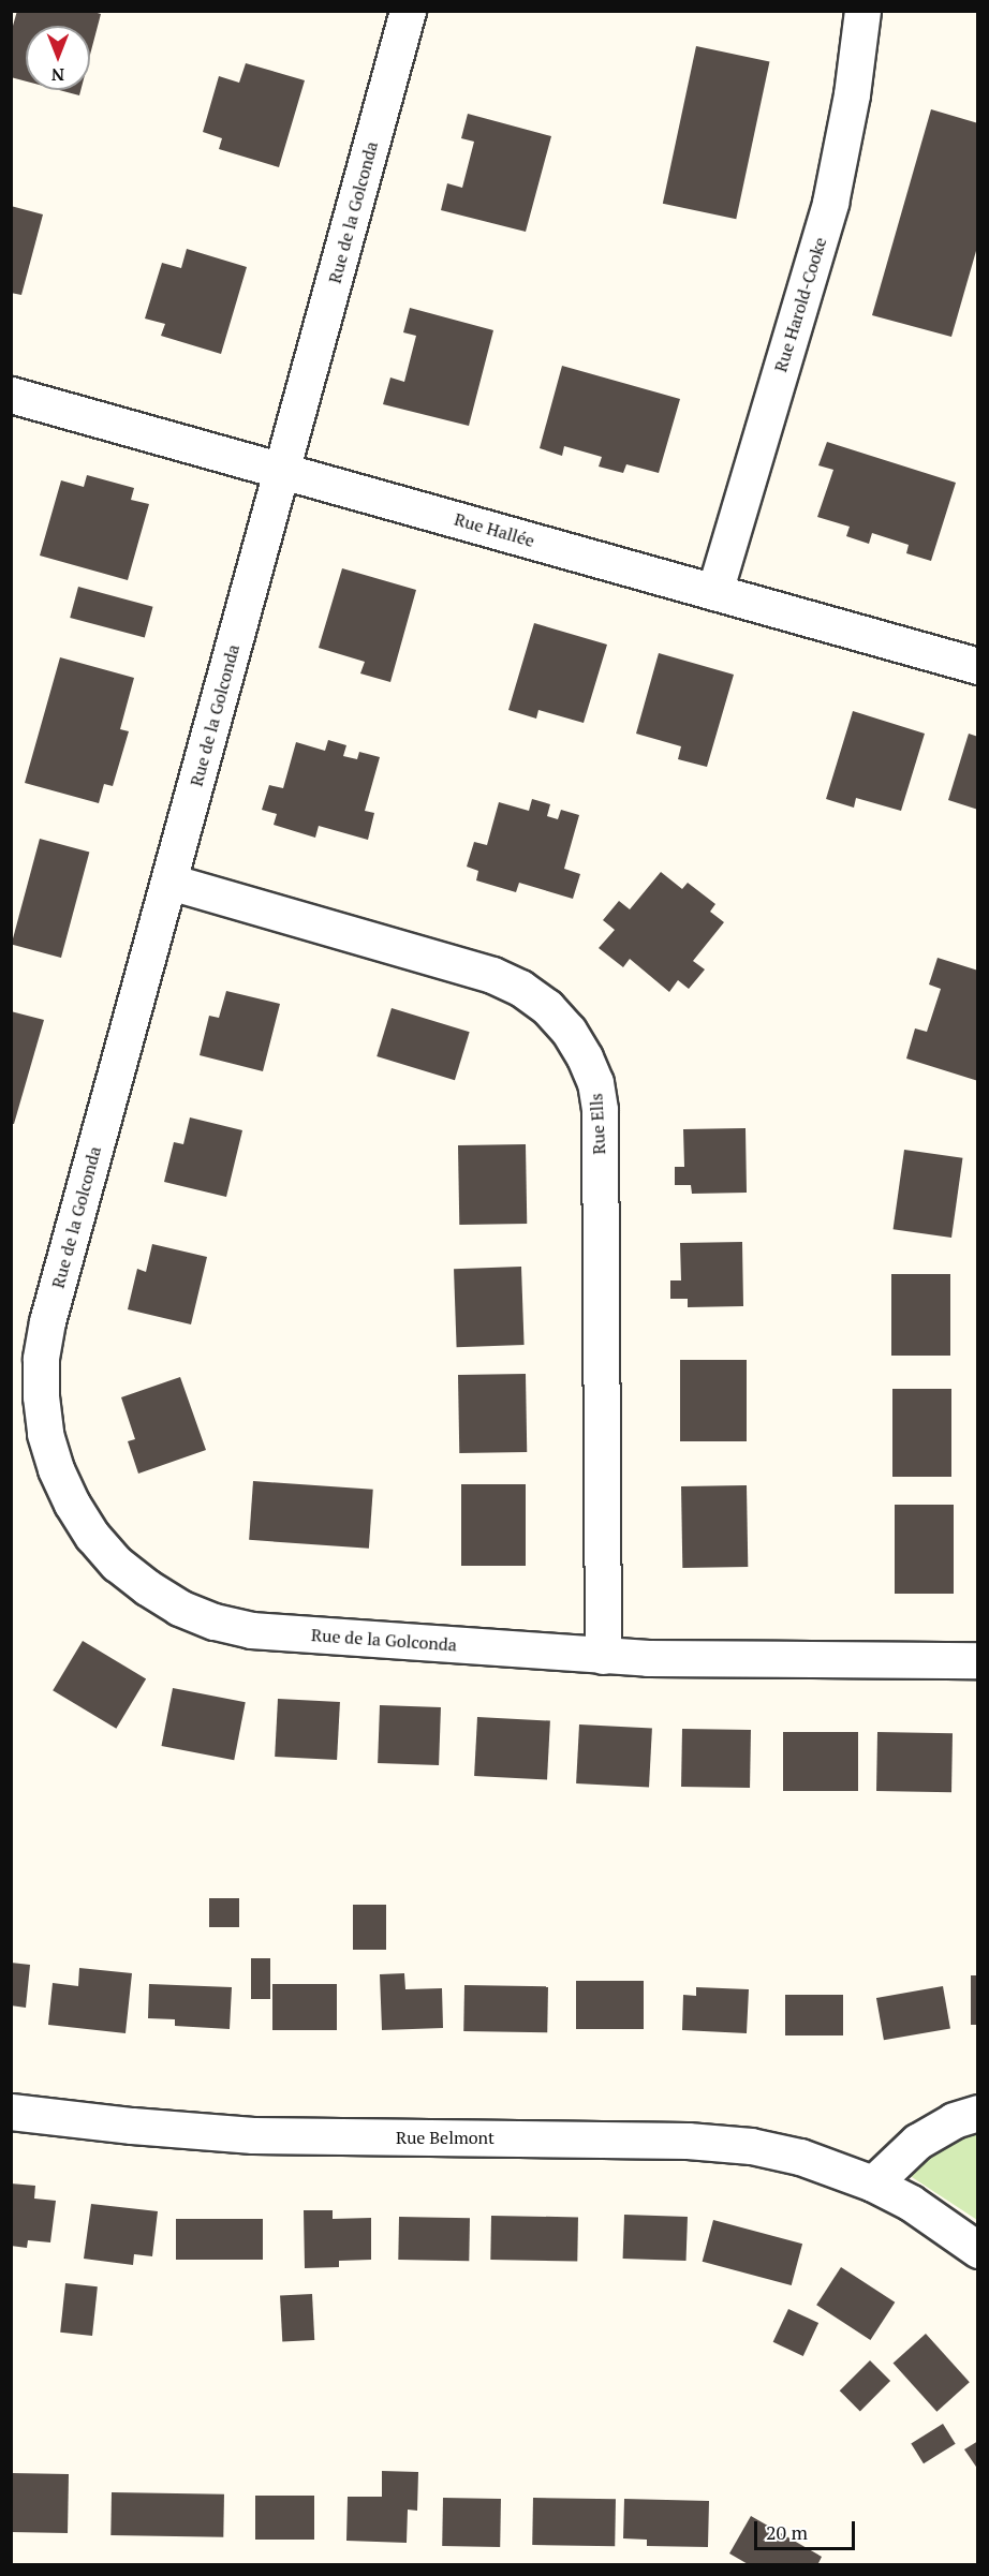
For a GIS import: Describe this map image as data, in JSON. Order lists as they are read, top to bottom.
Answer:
{
  "streets": {
    "street": [
      "Rue de la Golconda",
      "Rue Harold-Cooke",
      "Rue Hallée",
      "Rue Ells",
      "Rue Belmont"
    ]
  },
  "crossings": [
    ["Rue de la Golconda", "Rue Hallée"],
    ["Rue de la Golconda", "Rue Ells"],
    ["Rue Harold-Cooke", "Rue Hallée"]
  ],
  "scale_bar": "20 m",
  "north": "bottom"
}
